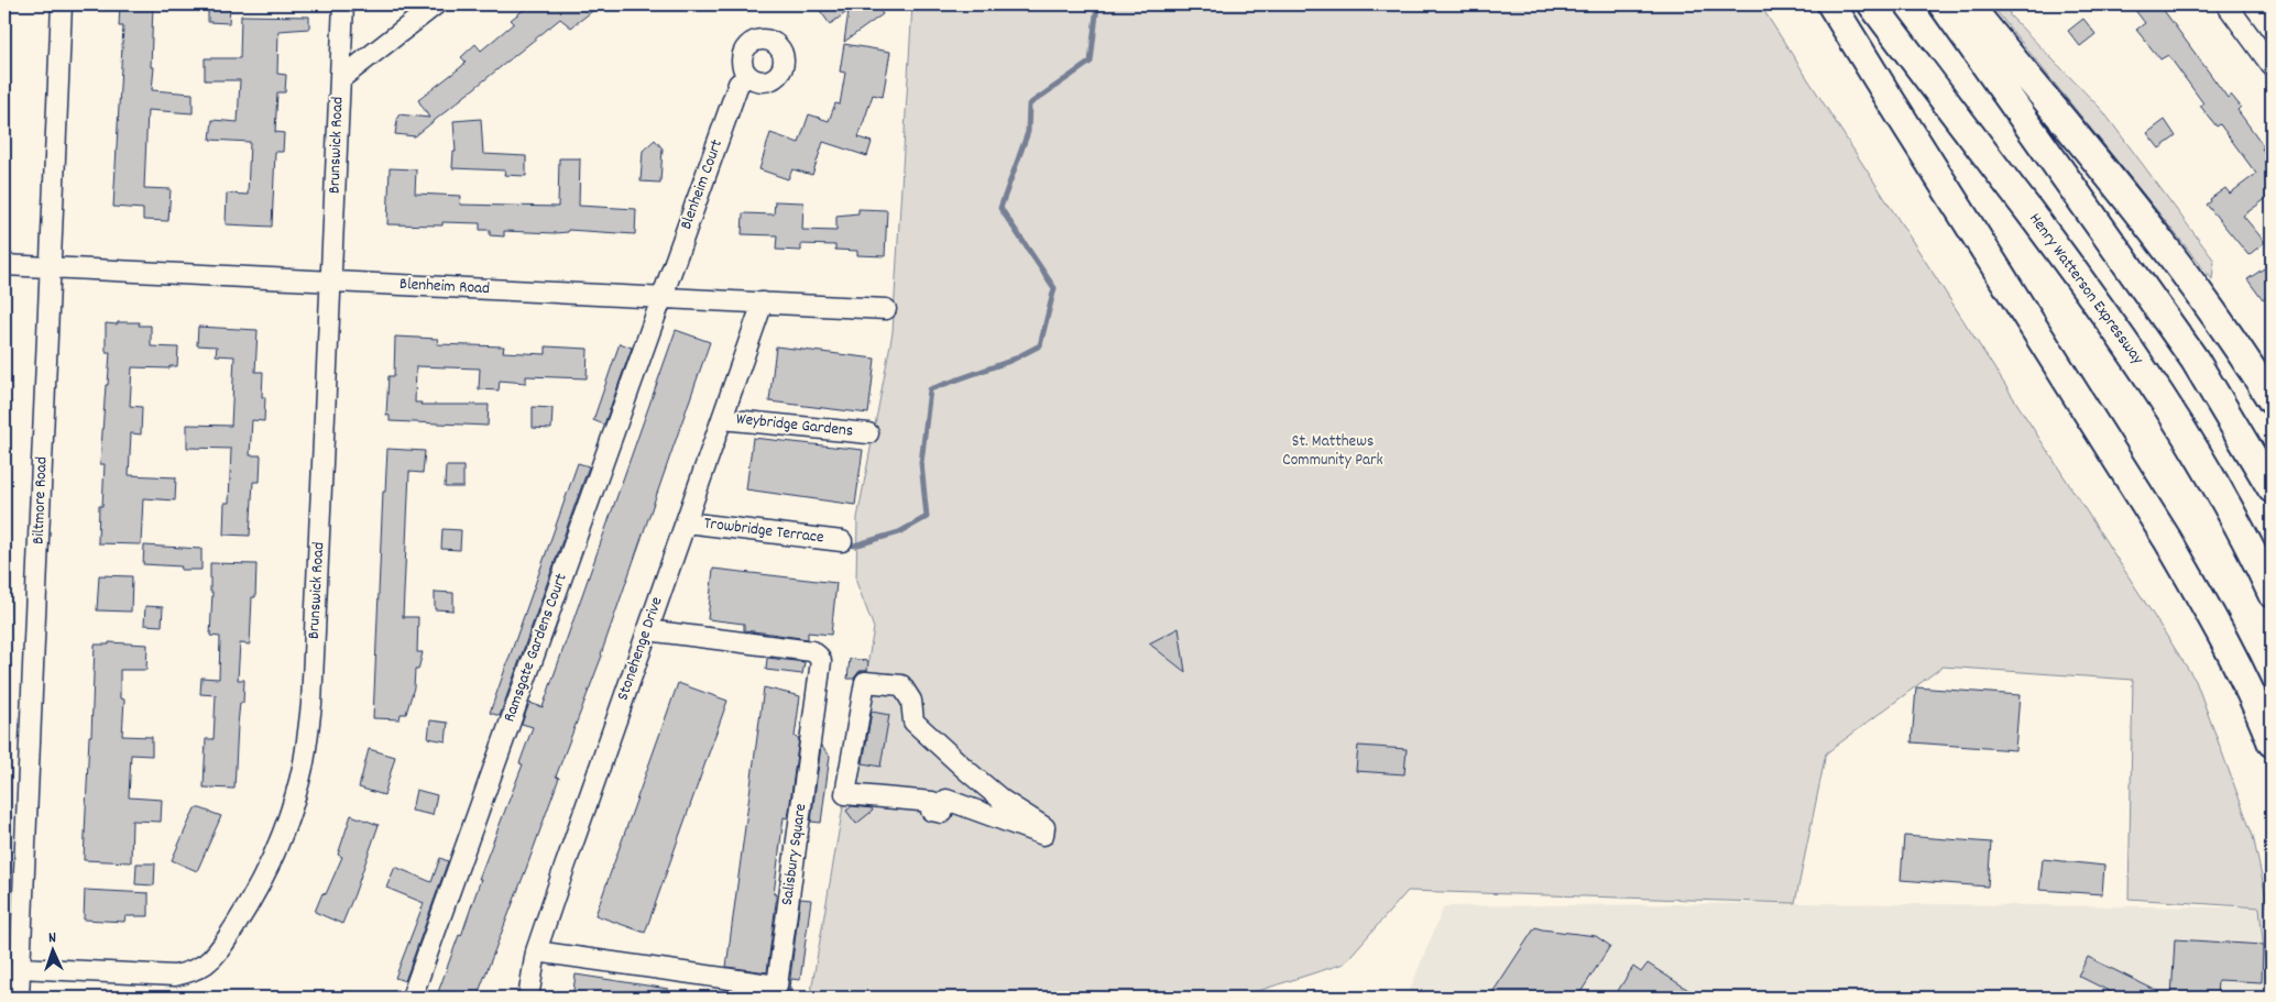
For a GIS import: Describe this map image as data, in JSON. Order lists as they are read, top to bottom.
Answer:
{
  "streets": {
    "highway": ["Henry Watterson Expressway"],
    "street": [
      "Brunswick Road",
      "Blenheim Court",
      "Blenheim Road",
      "Weybridge Gardens",
      "Biltmore Road",
      "Trowbridge Terrace",
      "Ramsgate Gardens Court",
      "Stonehenge Drive",
      "Salisbury Square"
    ]
  },
  "crossings": [
    ["Brunswick Road", "Blenheim Road"],
    ["Brunswick Road", "Biltmore Road"],
    ["Blenheim Court", "Blenheim Road"],
    ["Blenheim Court", "Ramsgate Gardens Court"],
    ["Blenheim Road", "Biltmore Road"],
    ["Blenheim Road", "Ramsgate Gardens Court"],
    ["Blenheim Road", "Stonehenge Drive"],
    ["Weybridge Gardens", "Stonehenge Drive"],
    ["Trowbridge Terrace", "Stonehenge Drive"],
    ["Stonehenge Drive", "Salisbury Square"]
  ],
  "parks": ["St. Matthews Community Park"],
  "north": "top"
}
